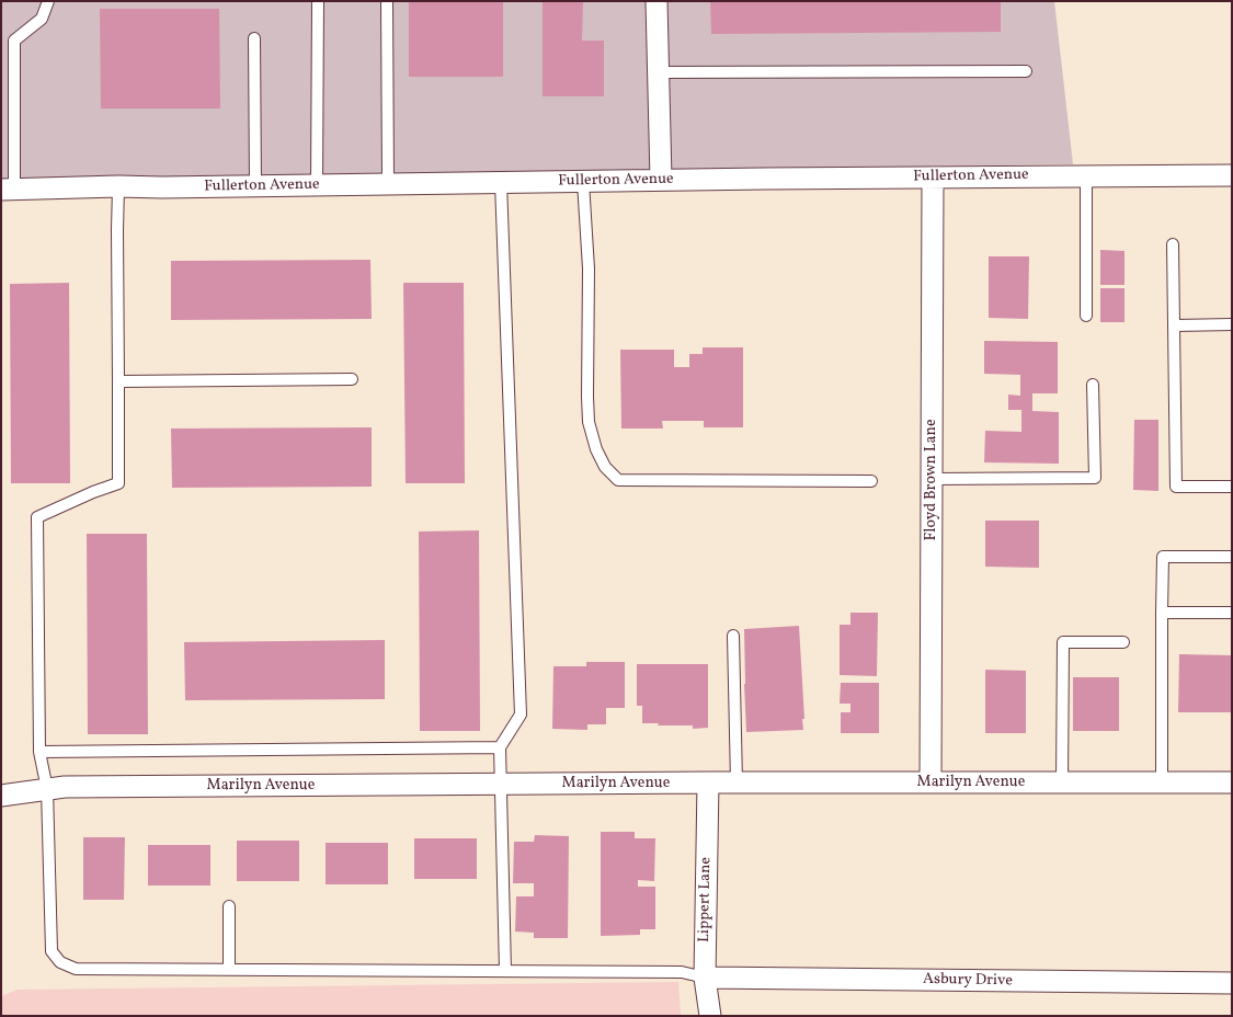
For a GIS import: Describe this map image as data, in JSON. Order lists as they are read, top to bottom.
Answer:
{
  "streets": {
    "street": [
      "Fullerton Avenue",
      "Floyd Brown Lane",
      "Marilyn Avenue",
      "Lippert Lane",
      "Asbury Drive"
    ]
  },
  "crossings": [
    ["Fullerton Avenue", "Floyd Brown Lane"],
    ["Floyd Brown Lane", "Marilyn Avenue"],
    ["Marilyn Avenue", "Lippert Lane"],
    ["Lippert Lane", "Asbury Drive"]
  ]
}
